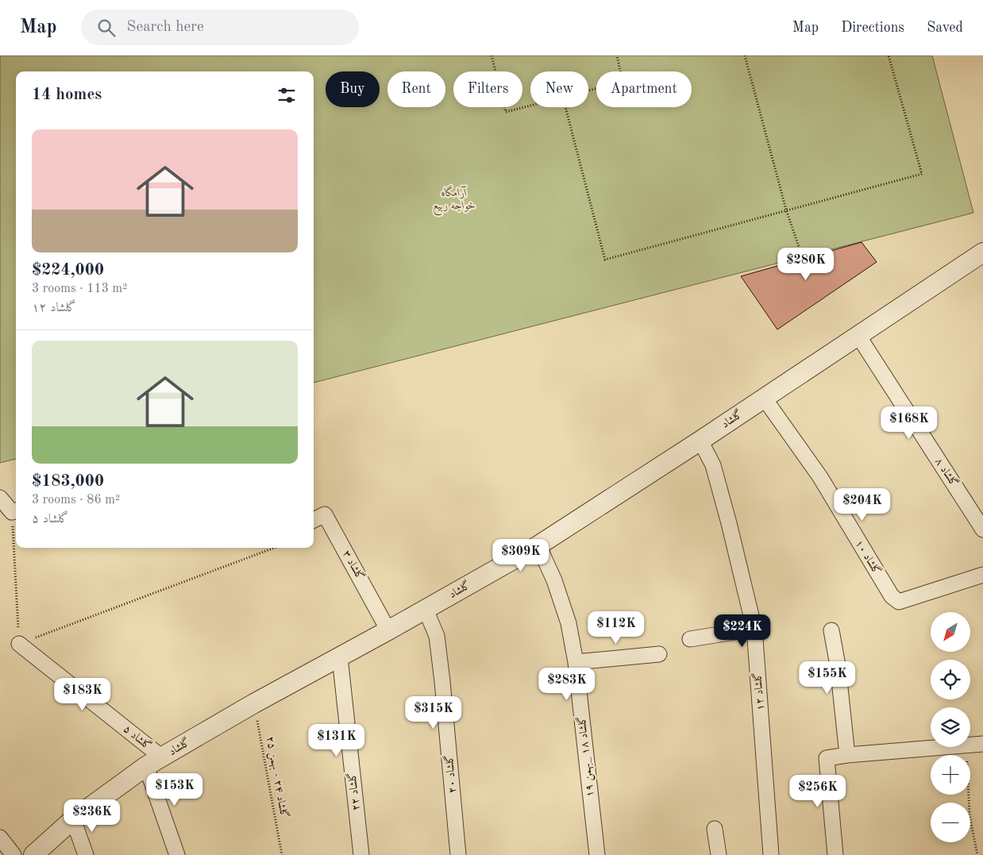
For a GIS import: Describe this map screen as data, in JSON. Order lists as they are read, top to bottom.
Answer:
{
  "streets": {
    "street": [
      "گلشاد",
      "گلشاد ۸",
      "گلشاد ۱۰",
      "گلشاد ۳",
      "گلشاد ۱۲",
      "گلشاد ۵",
      "گلشاد ۱۸ _بهمن ۱۹",
      "گلشاد ۲۰",
      "گلشاد ۲۲"
    ],
    "path": ["گلشاد ۲۴ - بهمن ۲۵"]
  },
  "crossings": [
    ["گلشاد", "گلشاد ۸"],
    ["گلشاد", "گلشاد ۱۰"],
    ["گلشاد", "گلشاد ۳"],
    ["گلشاد", "گلشاد ۱۲"],
    ["گلشاد", "گلشاد ۵"],
    ["گلشاد", "گلشاد ۱۸ _بهمن ۱۹"],
    ["گلشاد", "گلشاد ۲۰"],
    ["گلشاد", "گلشاد ۲۴ - بهمن ۲۵"],
    ["گلشاد", "گلشاد ۲۲"]
  ],
  "parks": ["آرامگاه خواجه ربیع"],
  "north": "bottom left",
  "page": {
    "header": "Map",
    "search": "Search here",
    "nav": ["Map", "Directions", "Saved"],
    "chip": [
      "Buy",
      "Rent",
      "Filters",
      "New",
      "Apartment"
    ],
    "heading": "14 homes",
    "list": [
      {
        "name": "$224,000",
        "note": "3 rooms · 113 m² · گلشاد ۱۲"
      },
      {
        "name": "$183,000",
        "note": "3 rooms · 86 m² · گلشاد ۵"
      }
    ],
    "price": [
      "$280K",
      "$168K",
      "$204K",
      "$309K",
      "$112K",
      "$224K",
      "$155K",
      "$283K",
      "$183K",
      "$315K",
      "$131K",
      "$153K",
      "$256K",
      "$236K"
    ],
    "map_buttons": ["+", "−"]
  }
}
